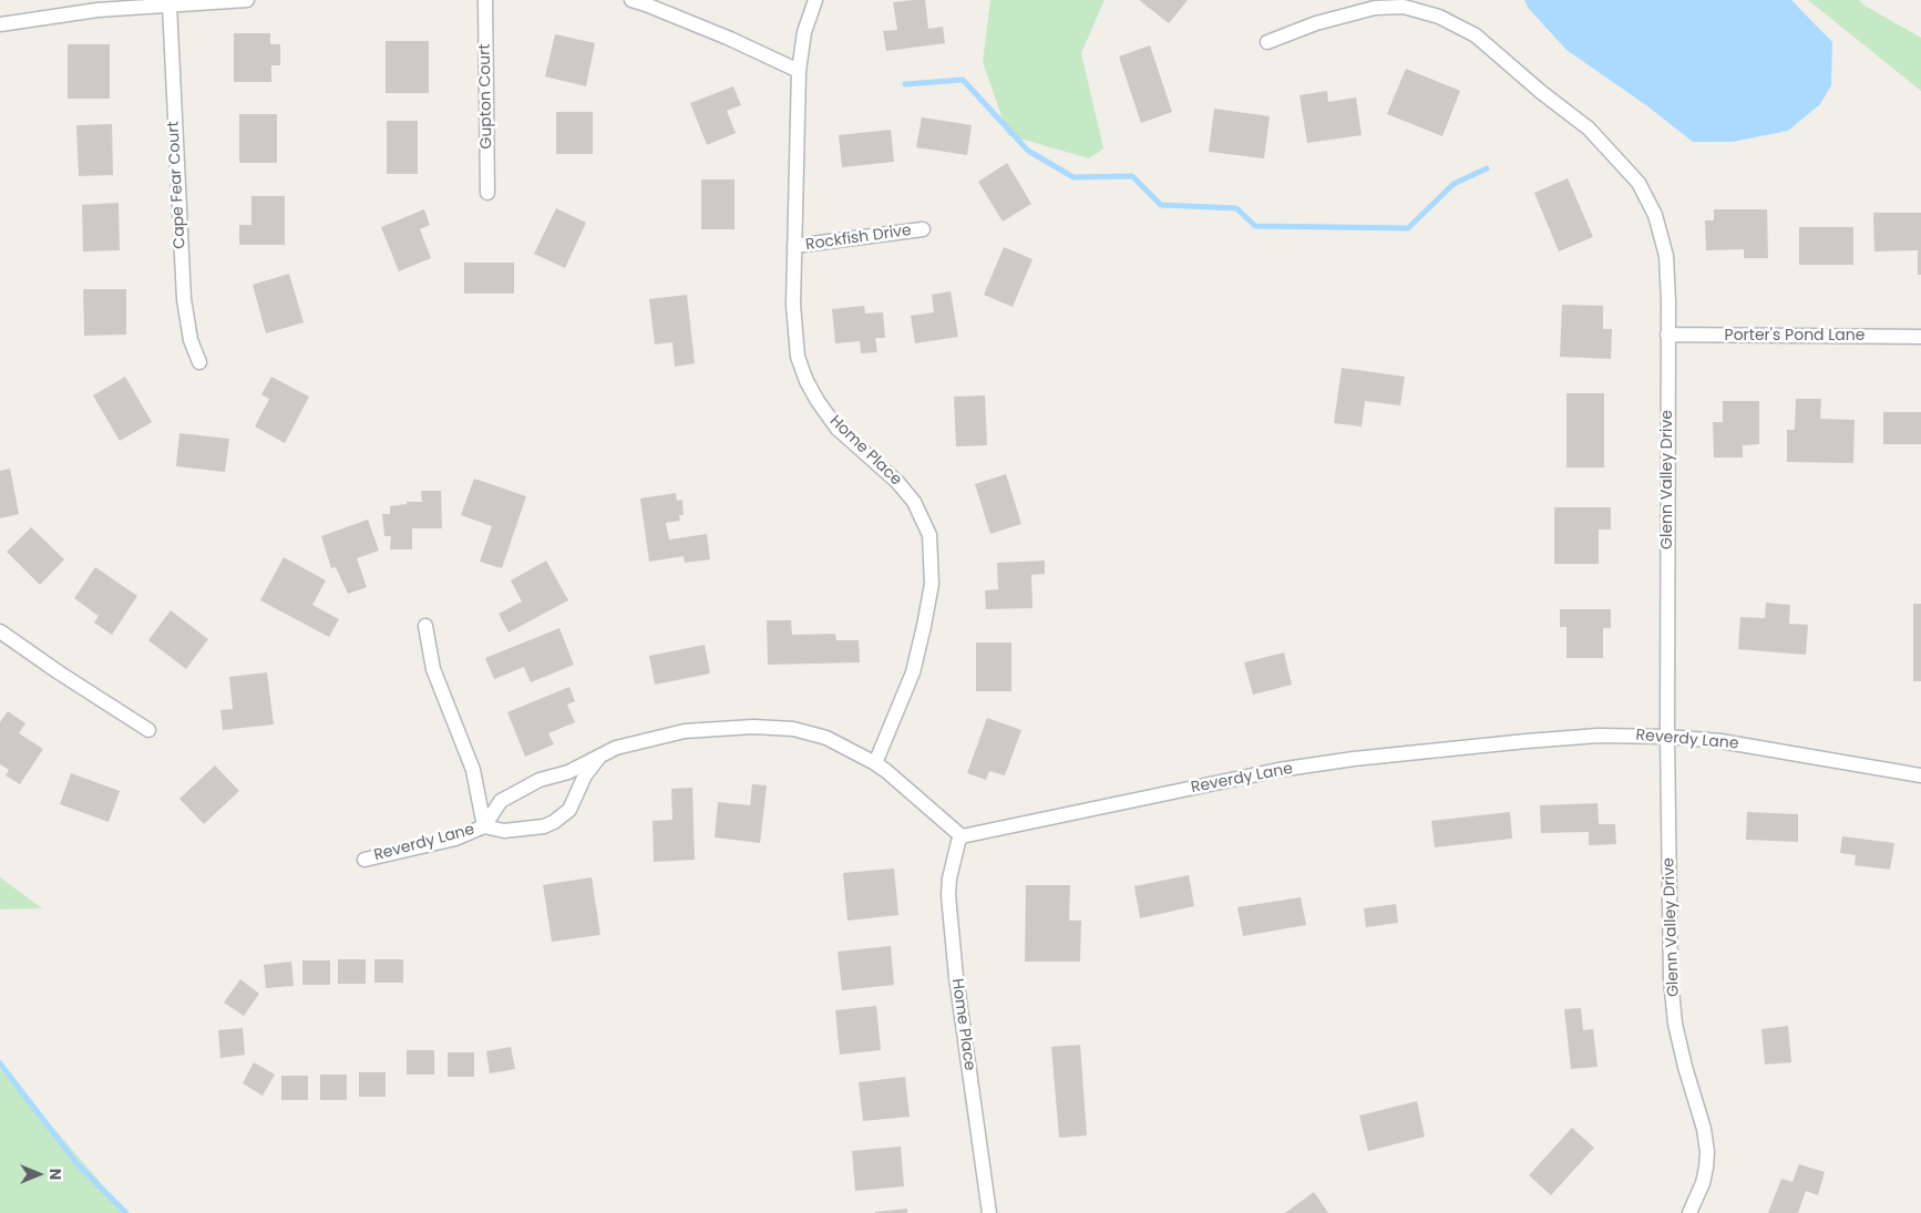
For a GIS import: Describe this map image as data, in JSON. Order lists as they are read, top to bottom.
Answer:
{
  "streets": {
    "street": [
      "Gupton Court",
      "Cape Fear Court",
      "Rockfish Drive",
      "Porter's Pond Lane",
      "Home Place",
      "Glenn Valley Drive",
      "Reverdy Lane"
    ]
  },
  "crossings": [
    ["Rockfish Drive", "Home Place"],
    ["Porter's Pond Lane", "Glenn Valley Drive"],
    ["Home Place", "Reverdy Lane"],
    ["Glenn Valley Drive", "Reverdy Lane"]
  ],
  "north": "right"
}
